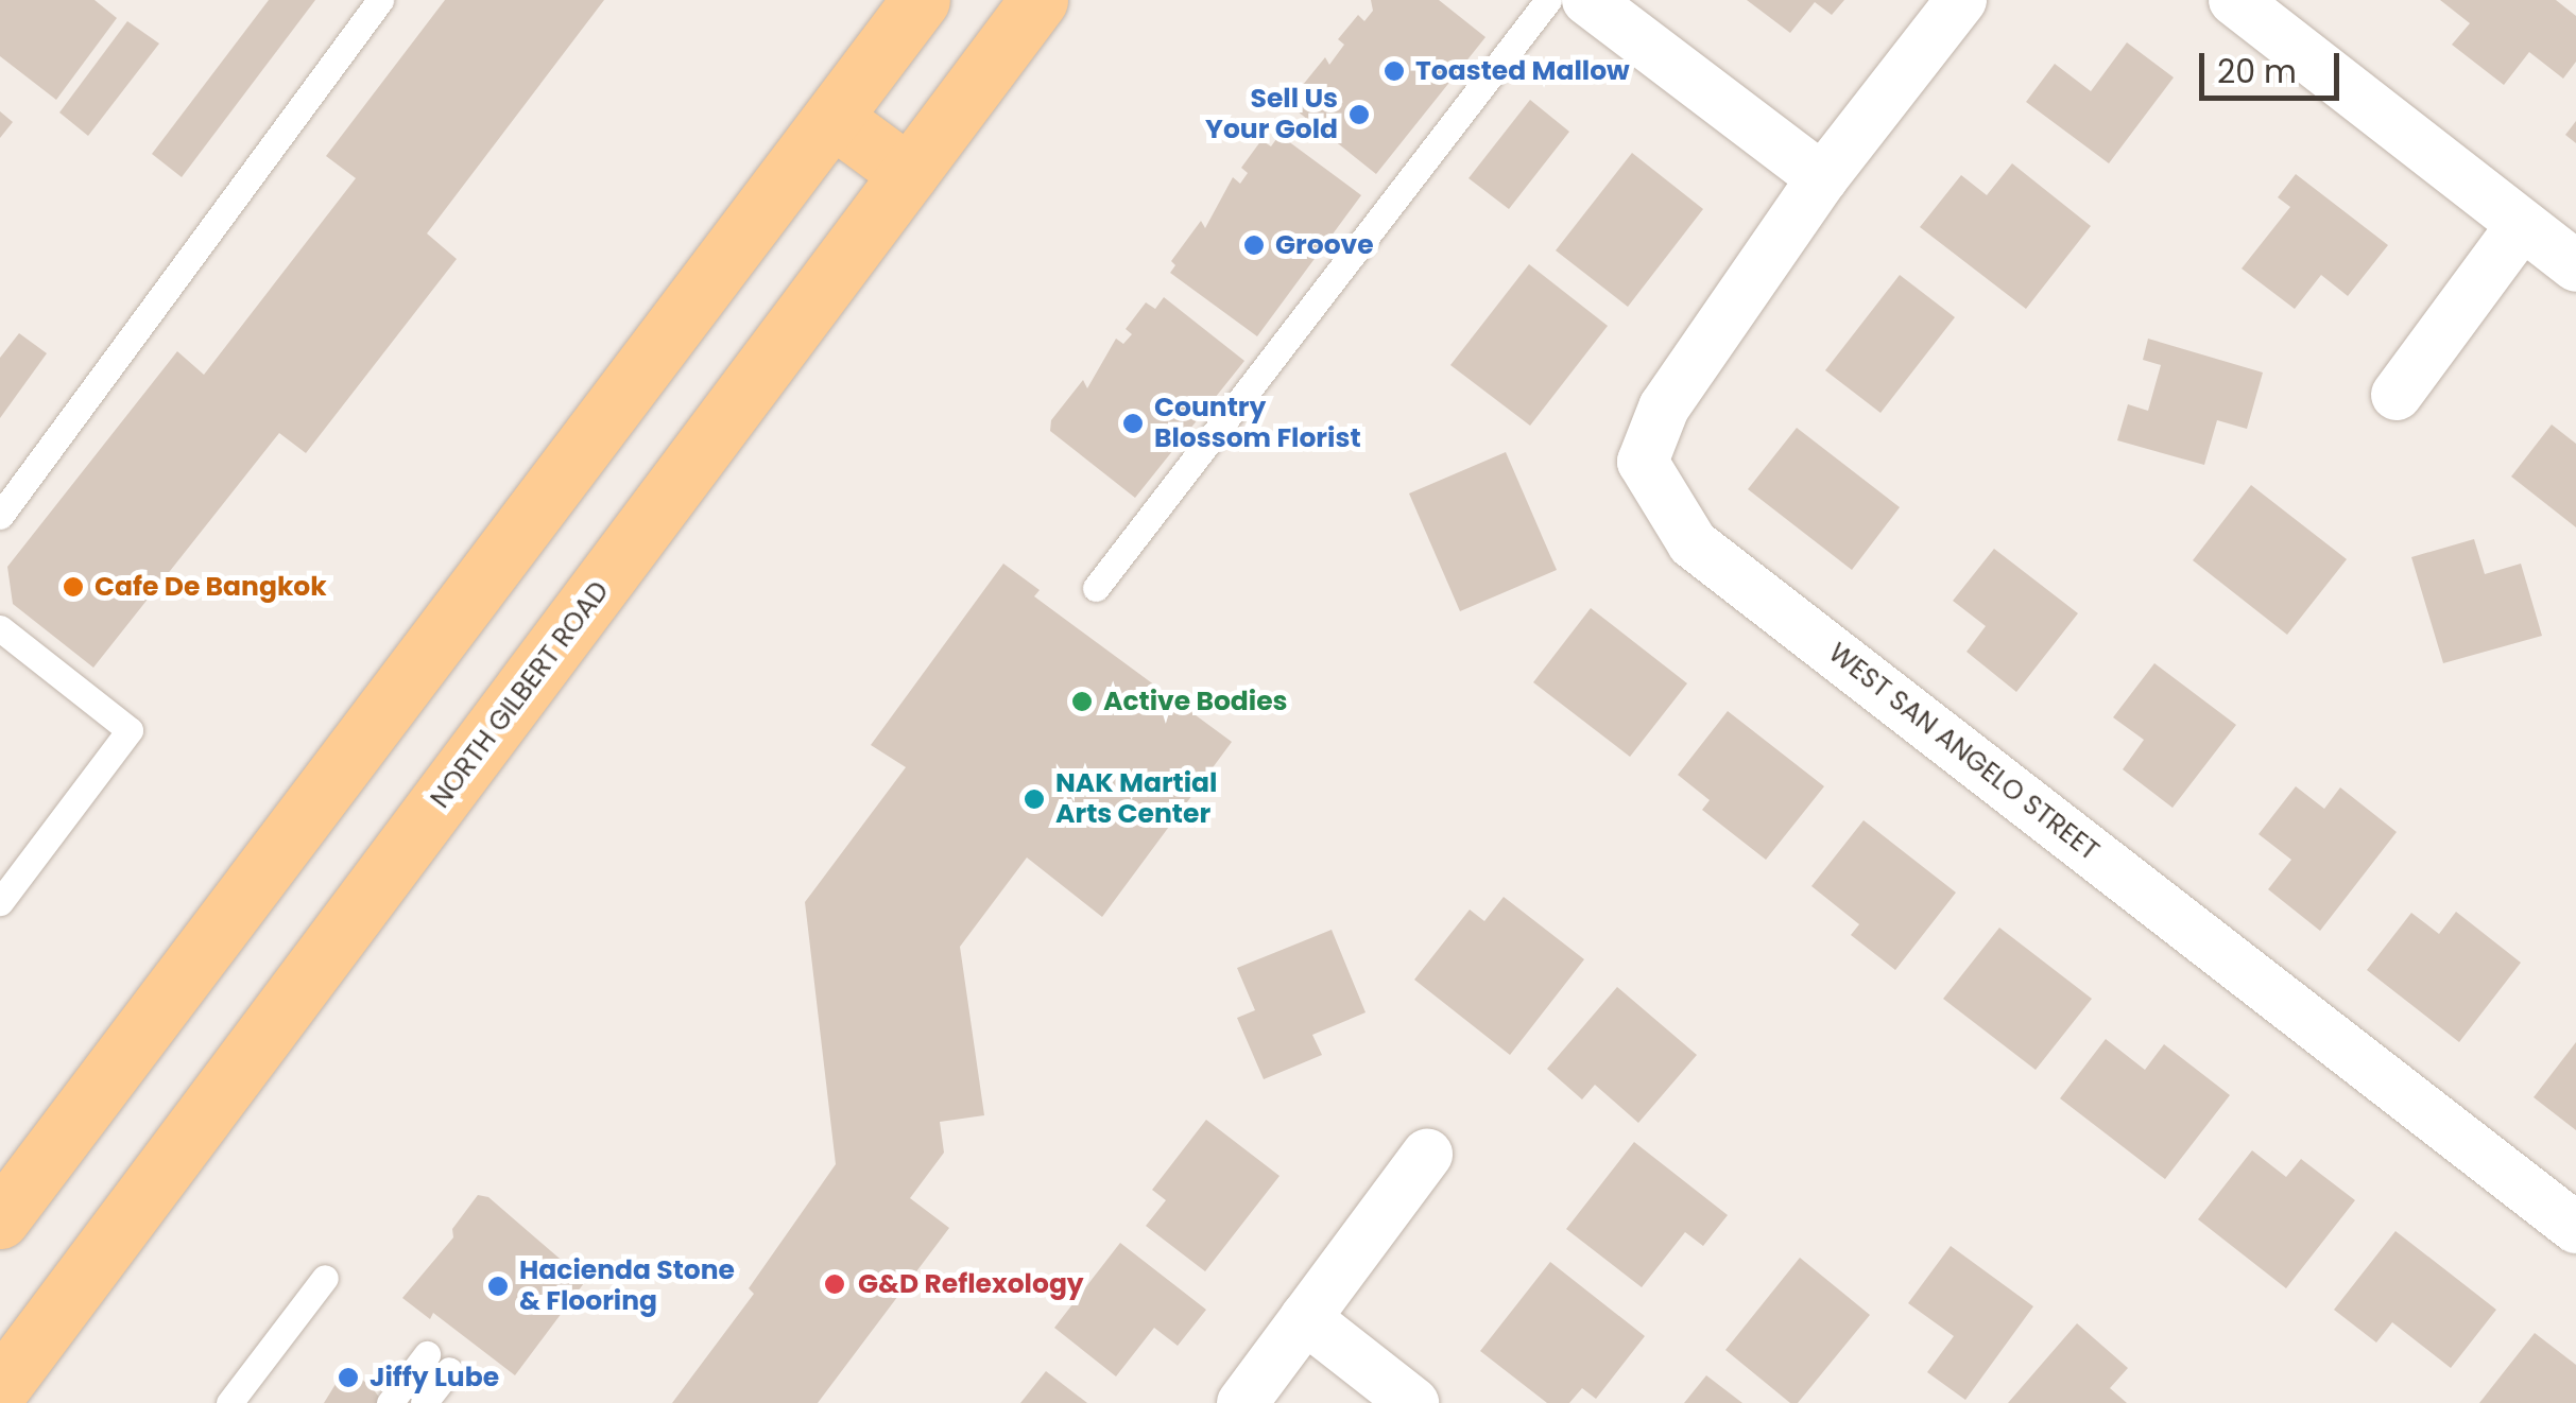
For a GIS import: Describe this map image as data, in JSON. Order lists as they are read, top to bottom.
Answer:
{
  "streets": {
    "main road": ["NORTH GILBERT ROAD"],
    "street": ["WEST SAN ANGELO STREET"]
  },
  "places": [
    "Toasted Mallow",
    "Sell Us Your Gold",
    "Groove",
    "Country Blossom Florist",
    "Cafe De Bangkok",
    "Active Bodies",
    "NAK Martial Arts Center",
    "G&D Reflexology",
    "Hacienda Stone & Flooring",
    "Jiffy Lube"
  ],
  "scale_bar": "20 m"
}
